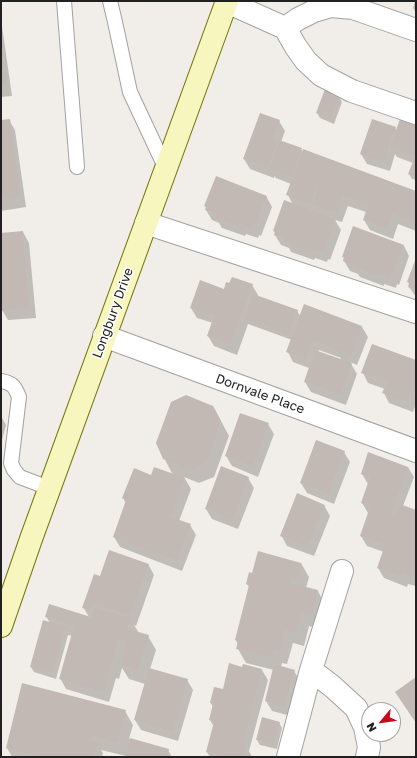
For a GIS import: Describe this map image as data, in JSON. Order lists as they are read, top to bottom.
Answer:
{
  "streets": {
    "street": ["Longbury Drive", "Dornvale Place"]
  },
  "crossings": [
    ["Longbury Drive", "Dornvale Place"]
  ],
  "north": "bottom left"
}
